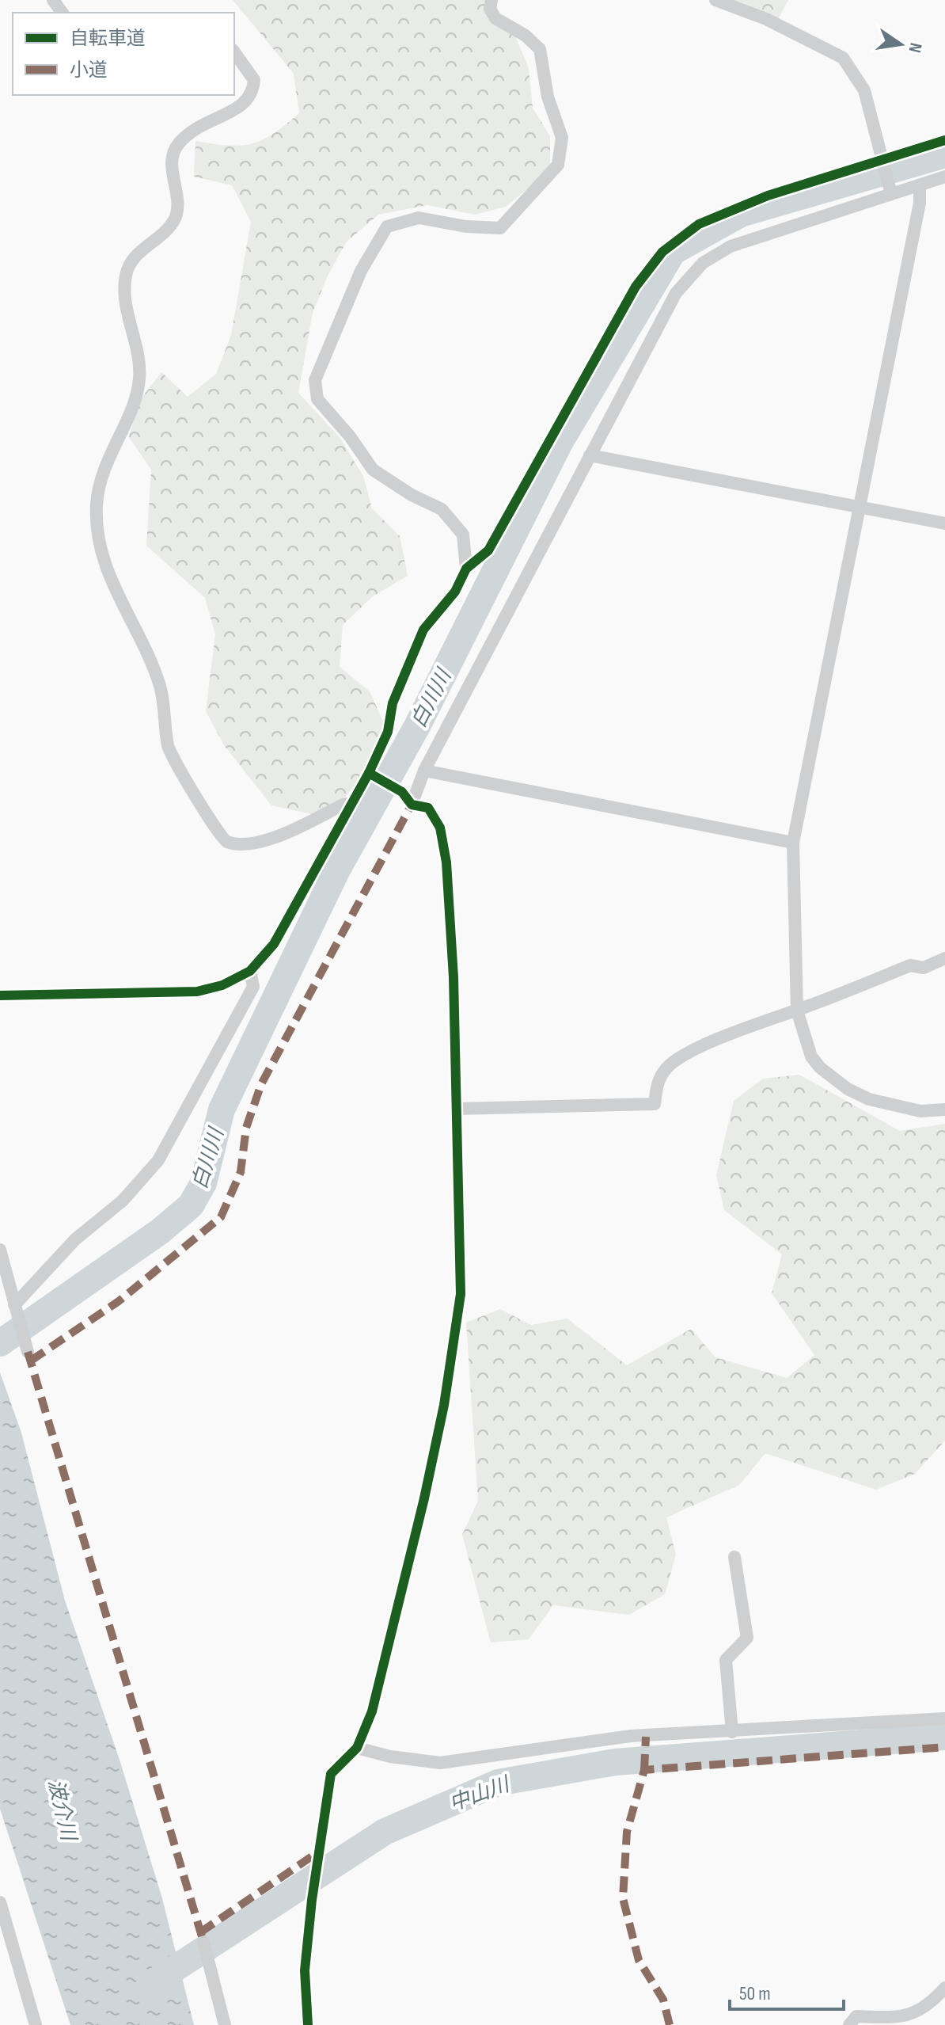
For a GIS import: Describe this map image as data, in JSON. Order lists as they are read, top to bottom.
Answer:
{
  "water": ["白川川", "中山川", "波介川"],
  "legend": ["自転車道", "小道"],
  "scale_bar": "50 m",
  "north": "right"
}
